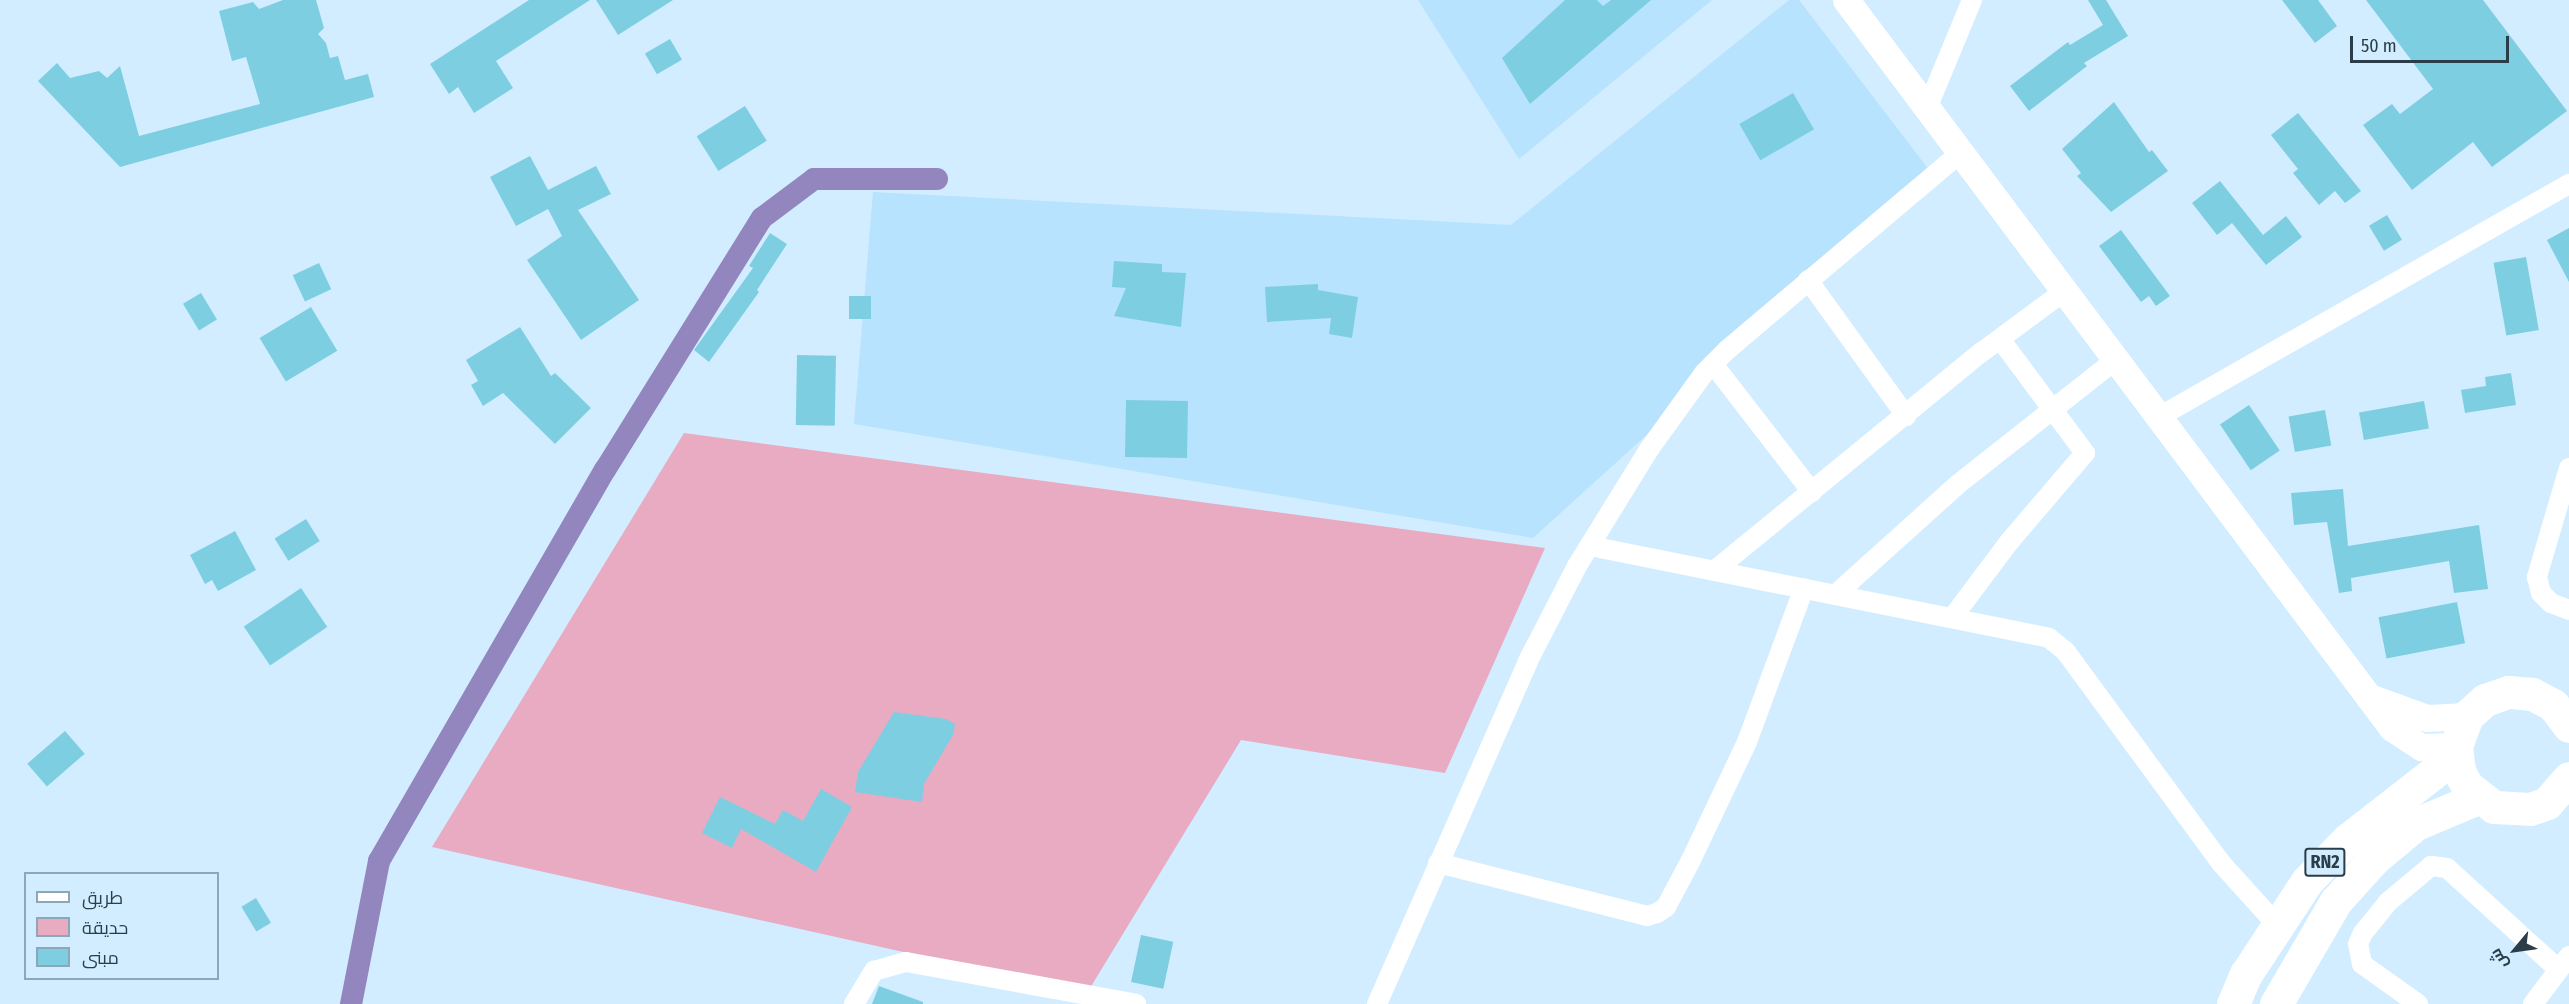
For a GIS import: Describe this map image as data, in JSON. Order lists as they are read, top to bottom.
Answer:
{
  "streets": {
    "highway": ["RN2"]
  },
  "legend": ["طريق", "حديقة", "مبنى"],
  "scale_bar": "50 m",
  "north": "bottom left"
}
